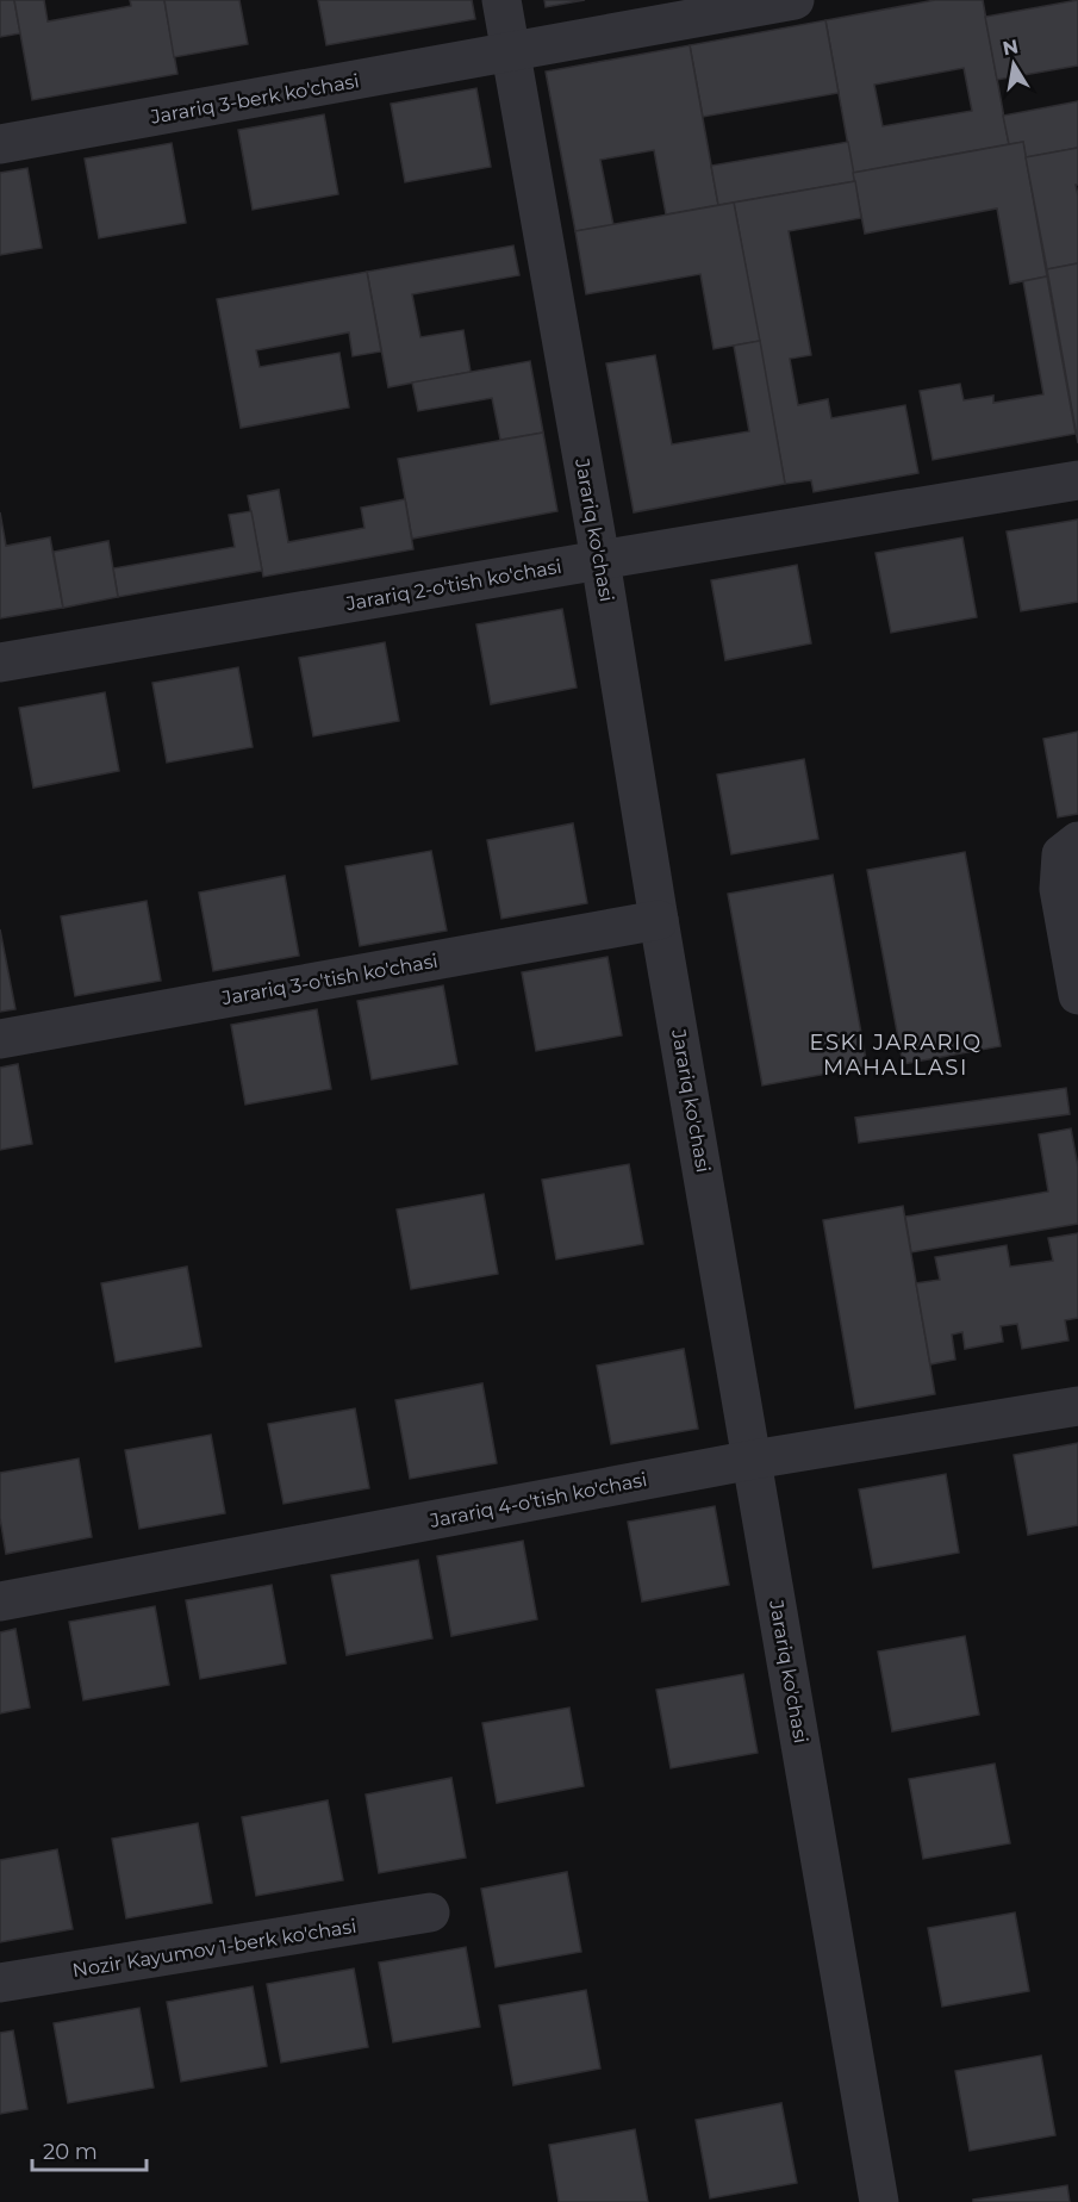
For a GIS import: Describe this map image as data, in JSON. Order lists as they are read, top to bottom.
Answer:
{
  "streets": {
    "street": [
      "Jarariq 3-berk ko'chasi",
      "Jarariq ko'chasi",
      "Jarariq 2-o'tish ko'chasi",
      "Jarariq 3-o'tish ko'chasi",
      "Jarariq 4-o'tish ko'chasi",
      "Nozir Kayumov 1-berk ko'chasi"
    ]
  },
  "crossings": [
    ["Jarariq 3-berk ko'chasi", "Jarariq ko'chasi"],
    ["Jarariq ko'chasi", "Jarariq 2-o'tish ko'chasi"],
    ["Jarariq ko'chasi", "Jarariq 3-o'tish ko'chasi"],
    ["Jarariq ko'chasi", "Jarariq 4-o'tish ko'chasi"]
  ],
  "districts": ["ESKI JARARIQ MAHALLASI"],
  "scale_bar": "20 m",
  "north": "top"
}
